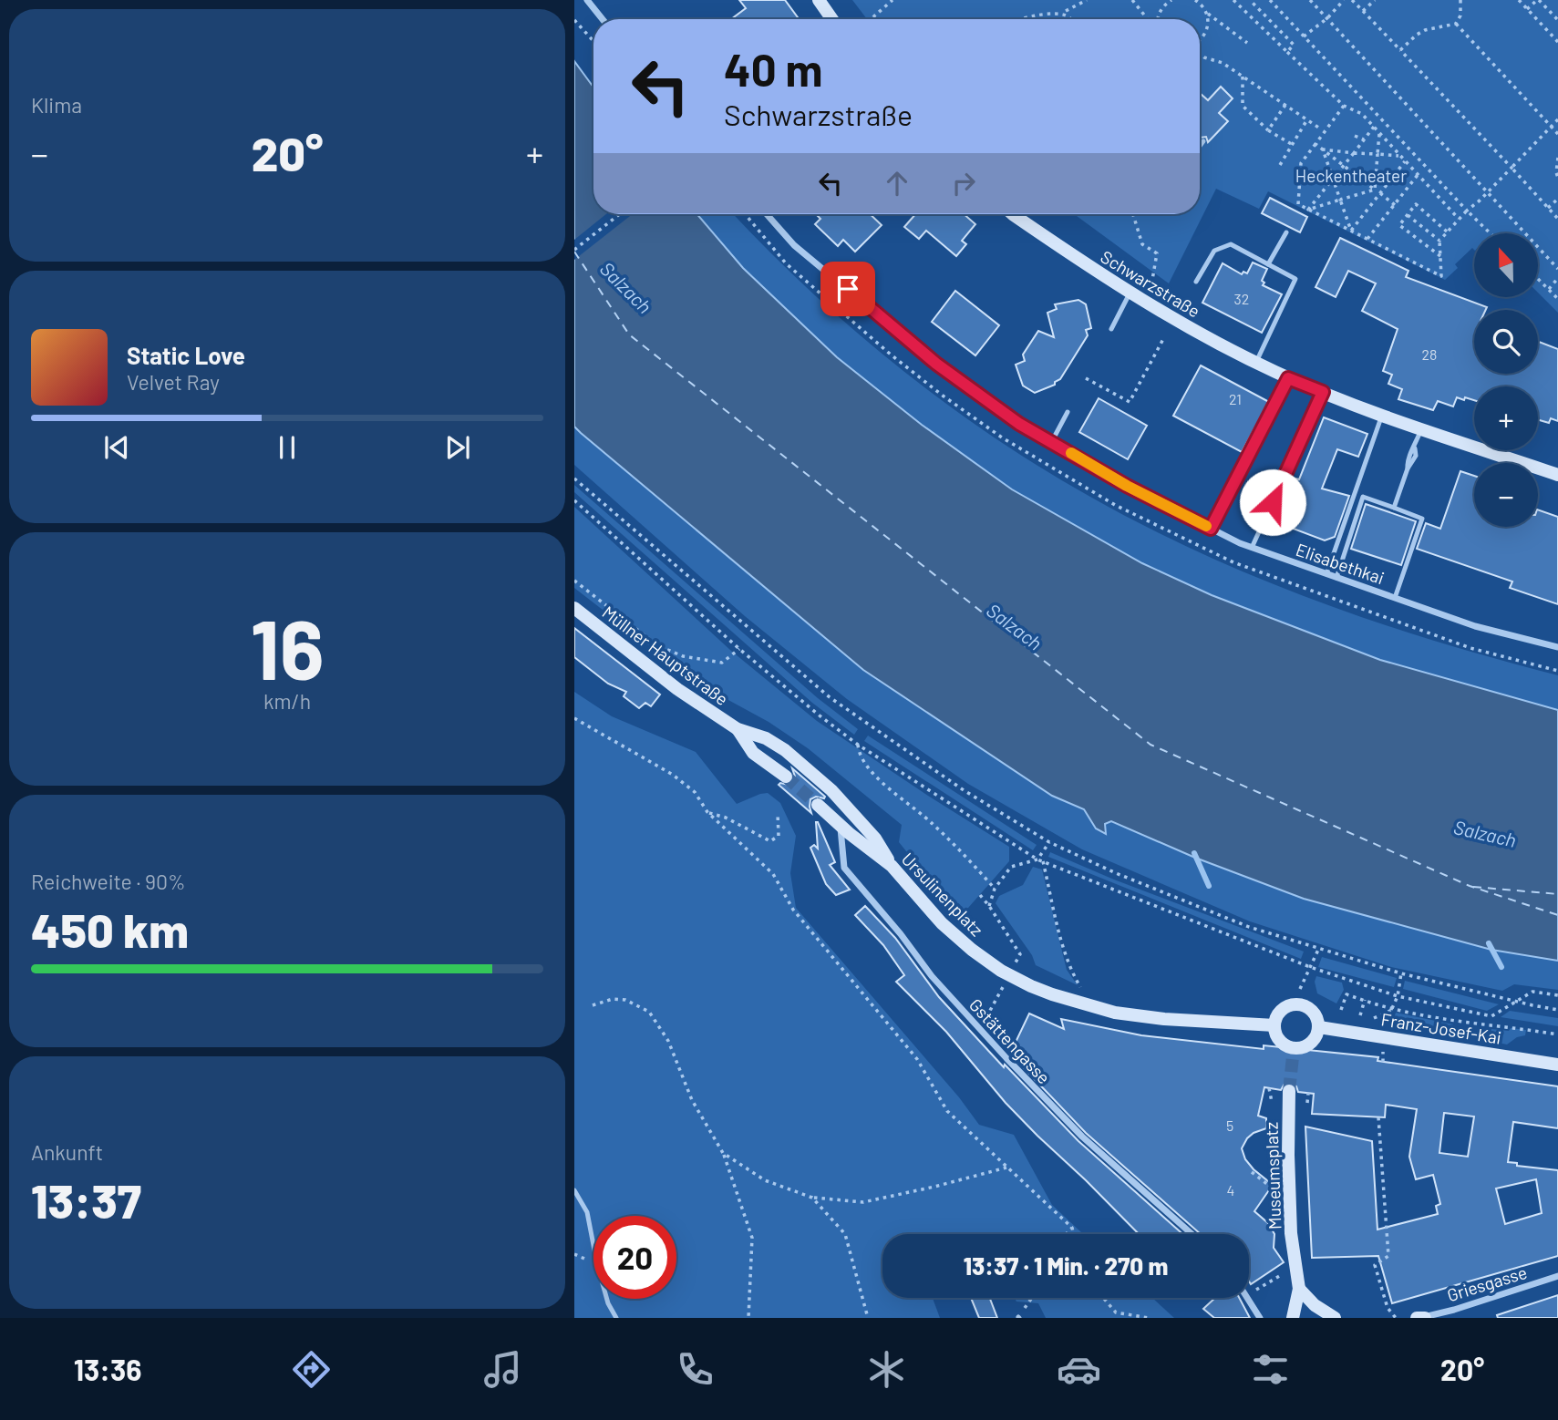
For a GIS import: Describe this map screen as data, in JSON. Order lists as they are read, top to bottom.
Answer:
{
  "streets": {
    "street": [
      "Schwarzstraße",
      "Elisabethkai",
      "Müllner Hauptstraße",
      "Ursulinenplatz",
      "Franz-Josef-Kai",
      "Gstättengasse",
      "Museumsplatz",
      "Griesgasse"
    ]
  },
  "crossings": [
    ["Müllner Hauptstraße", "Ursulinenplatz"],
    ["Ursulinenplatz", "Franz-Josef-Kai"],
    ["Ursulinenplatz", "Gstättengasse"]
  ],
  "water": ["Salzach"],
  "parks": ["Heckentheater"],
  "house_numbers": [
    "32",
    "28",
    "21",
    "5",
    "4"
  ],
  "north": "top",
  "page": {
    "tile": [
      "Klima",
      ["16", "km/h"],
      ["Reichweite · 90%", "450 km"],
      ["Ankunft", "13:37"]
    ],
    "turn": ["40 m", "Schwarzstraße"],
    "heat": ["−", "20°", "+"],
    "map_buttons": ["+", "−"],
    "song": ["Static Love", "Velvet Ray"],
    "limit": "20",
    "trip": "13:37 · 1 Min. · 270 m",
    "tabs": ["13:36", "20°"]
  }
}
